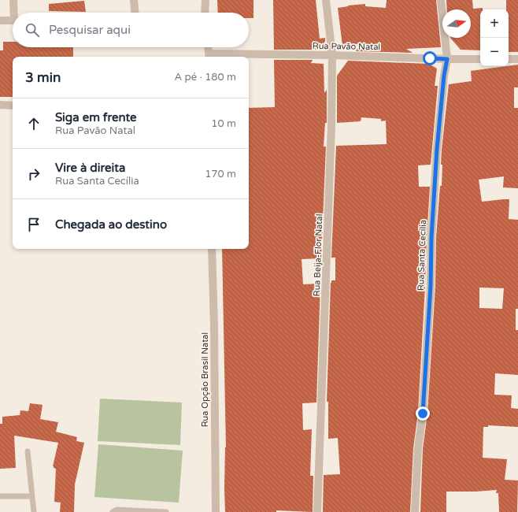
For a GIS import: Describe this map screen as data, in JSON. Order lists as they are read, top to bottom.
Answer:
{
  "streets": {
    "street": [
      "Rua Pavão Natal",
      "Rua Beija-Flor Natal",
      "Rua Santa Cecília",
      "Rua Opção Brasil Natal"
    ]
  },
  "crossings": [
    ["Rua Pavão Natal", "Rua Beija-Flor Natal"],
    ["Rua Pavão Natal", "Rua Santa Cecília"]
  ],
  "north": "right",
  "page": {
    "map_buttons": ["+", "−"],
    "search": "Pesquisar aqui",
    "heading": ["3 min", "A pé · 180 m"],
    "list": [
      ["Siga em frente", "Rua Pavão Natal", "10 m"],
      ["Vire à direita", "Rua Santa Cecília", "170 m"],
      "Chegada ao destino"
    ]
  }
}
